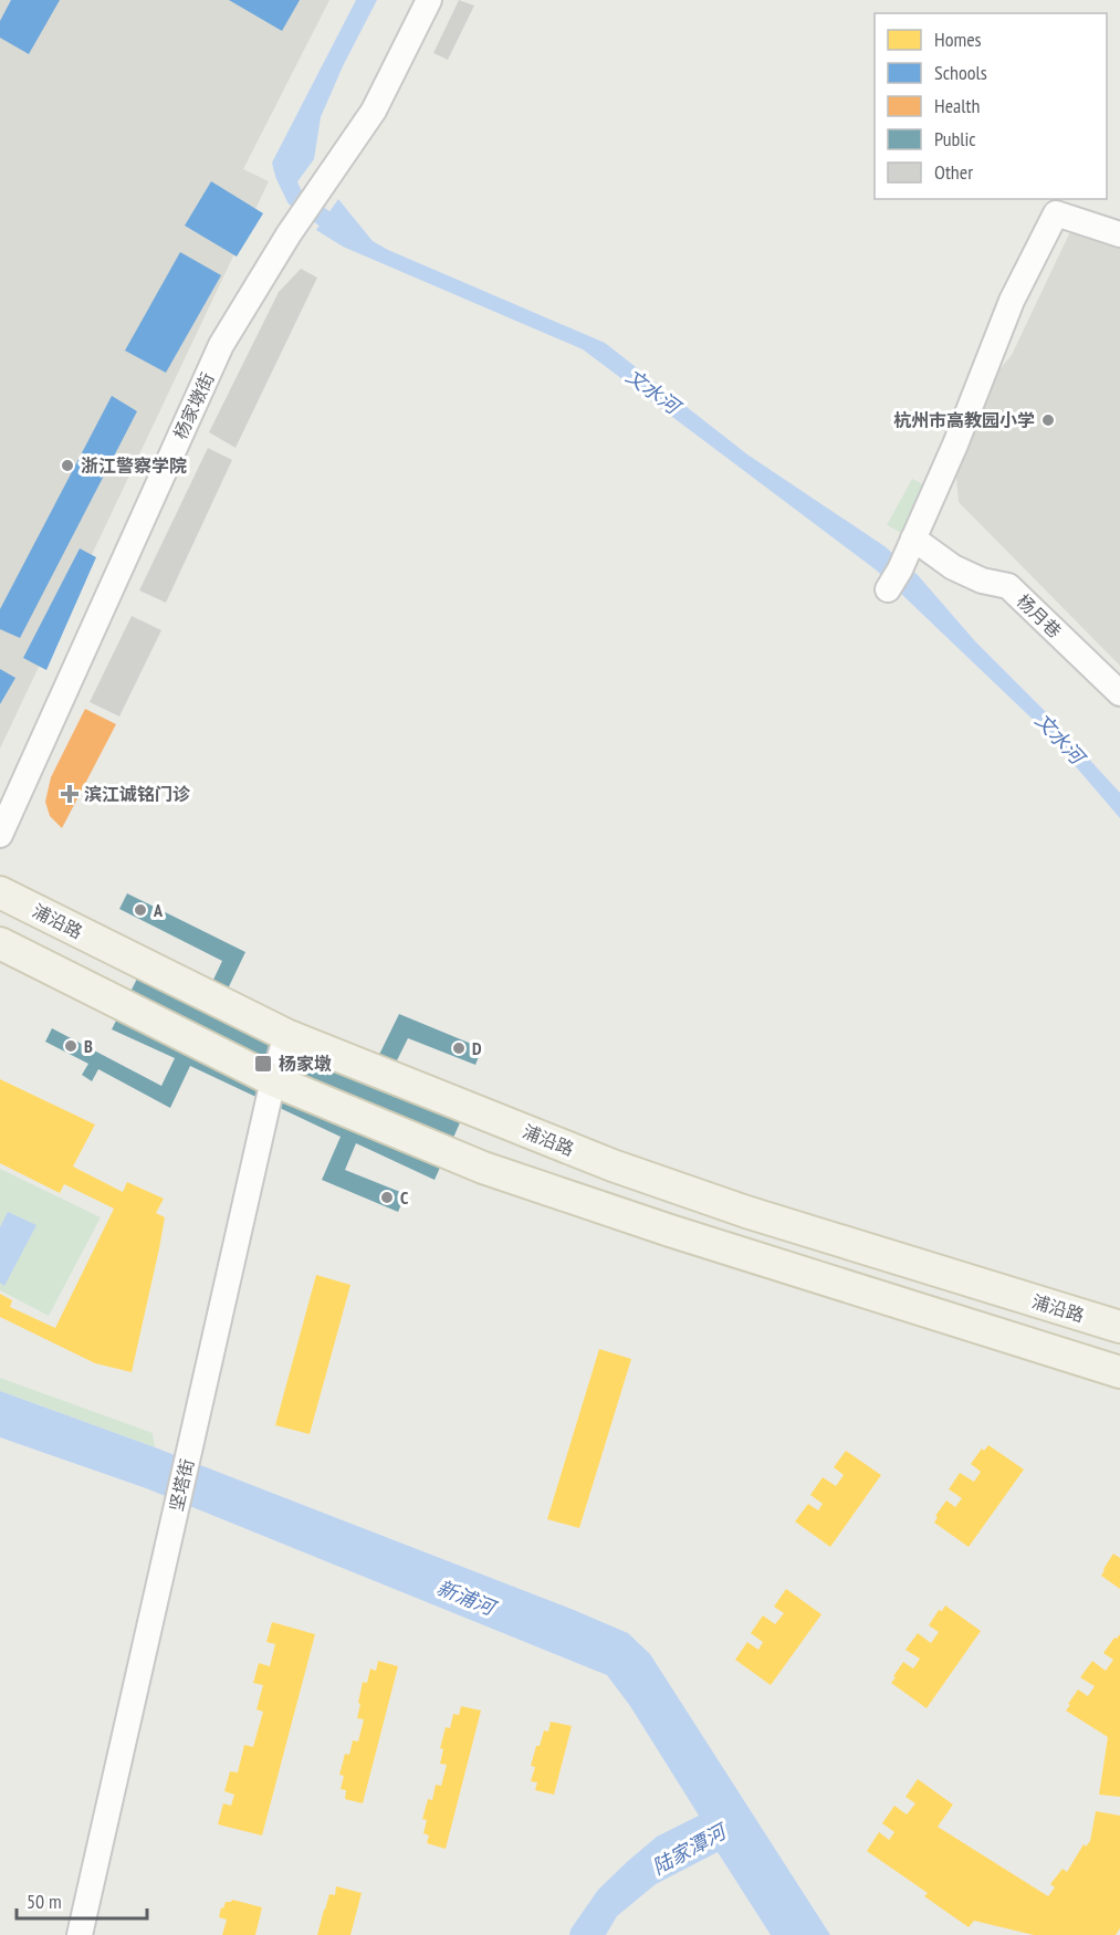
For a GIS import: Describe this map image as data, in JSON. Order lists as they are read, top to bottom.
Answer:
{
  "streets": {
    "main road": ["浦沿路"],
    "street": ["杨家墩街", "杨月巷", "坚塔街"]
  },
  "crossings": [
    ["浦沿路", "坚塔街"]
  ],
  "water": ["文水河", "新浦河", "陆家潭河"],
  "places": {
    "other": [
      "杭州市高教园小学",
      "浙江警察学院",
      "A",
      "B",
      "D",
      "C"
    ],
    "health": ["滨江诚铭门诊"],
    "transit": ["杨家墩"]
  },
  "legend": [
    "Homes",
    "Schools",
    "Health",
    "Public",
    "Other"
  ],
  "scale_bar": "50 m"
}
